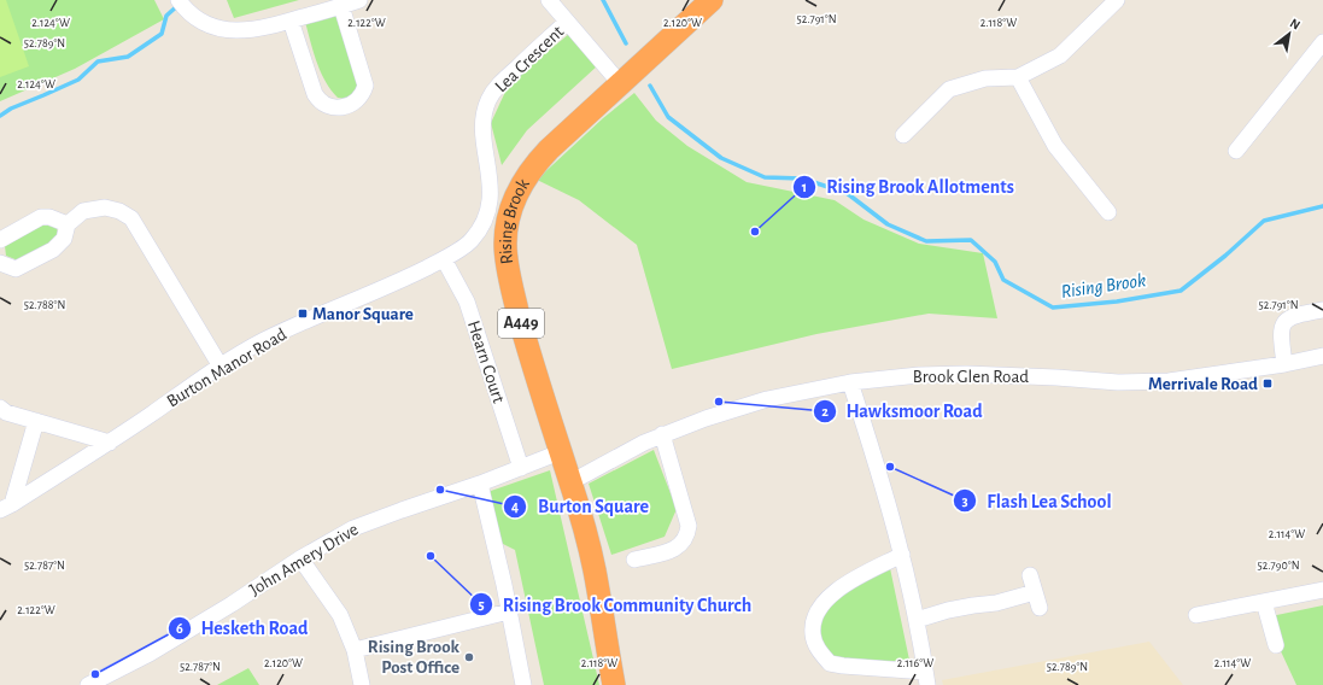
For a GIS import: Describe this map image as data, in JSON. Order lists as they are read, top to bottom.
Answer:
{
  "streets": {
    "highway": ["Rising Brook", "A449"],
    "street": [
      "Lea Crescent",
      "Hearn Court",
      "Burton Manor Road",
      "Brook Glen Road",
      "John Amery Drive"
    ]
  },
  "crossings": [
    ["Lea Crescent", "Burton Manor Road"],
    ["Rising Brook", "Brook Glen Road"],
    ["Rising Brook", "John Amery Drive"],
    ["Hearn Court", "Burton Manor Road"],
    ["Hearn Court", "John Amery Drive"]
  ],
  "water": ["Rising Brook"],
  "places": {
    "other": [
      "Rising Brook Allotments",
      "Hawksmoor Road",
      "Flash Lea School",
      "Burton Square",
      "Rising Brook Community Church",
      "Rising Brook Post Office",
      "Hesketh Road"
    ],
    "transit": ["Manor Square", "Merrivale Road"]
  },
  "north": "top right",
  "coordinates": [
    "52.791°N",
    "2.124°W",
    "2.120°W",
    "2.118°W",
    "2.122°W",
    "52.789°N",
    "52.788°N",
    "2.114°W",
    "52.787°N",
    "52.790°N",
    "2.116°W"
  ]
}
